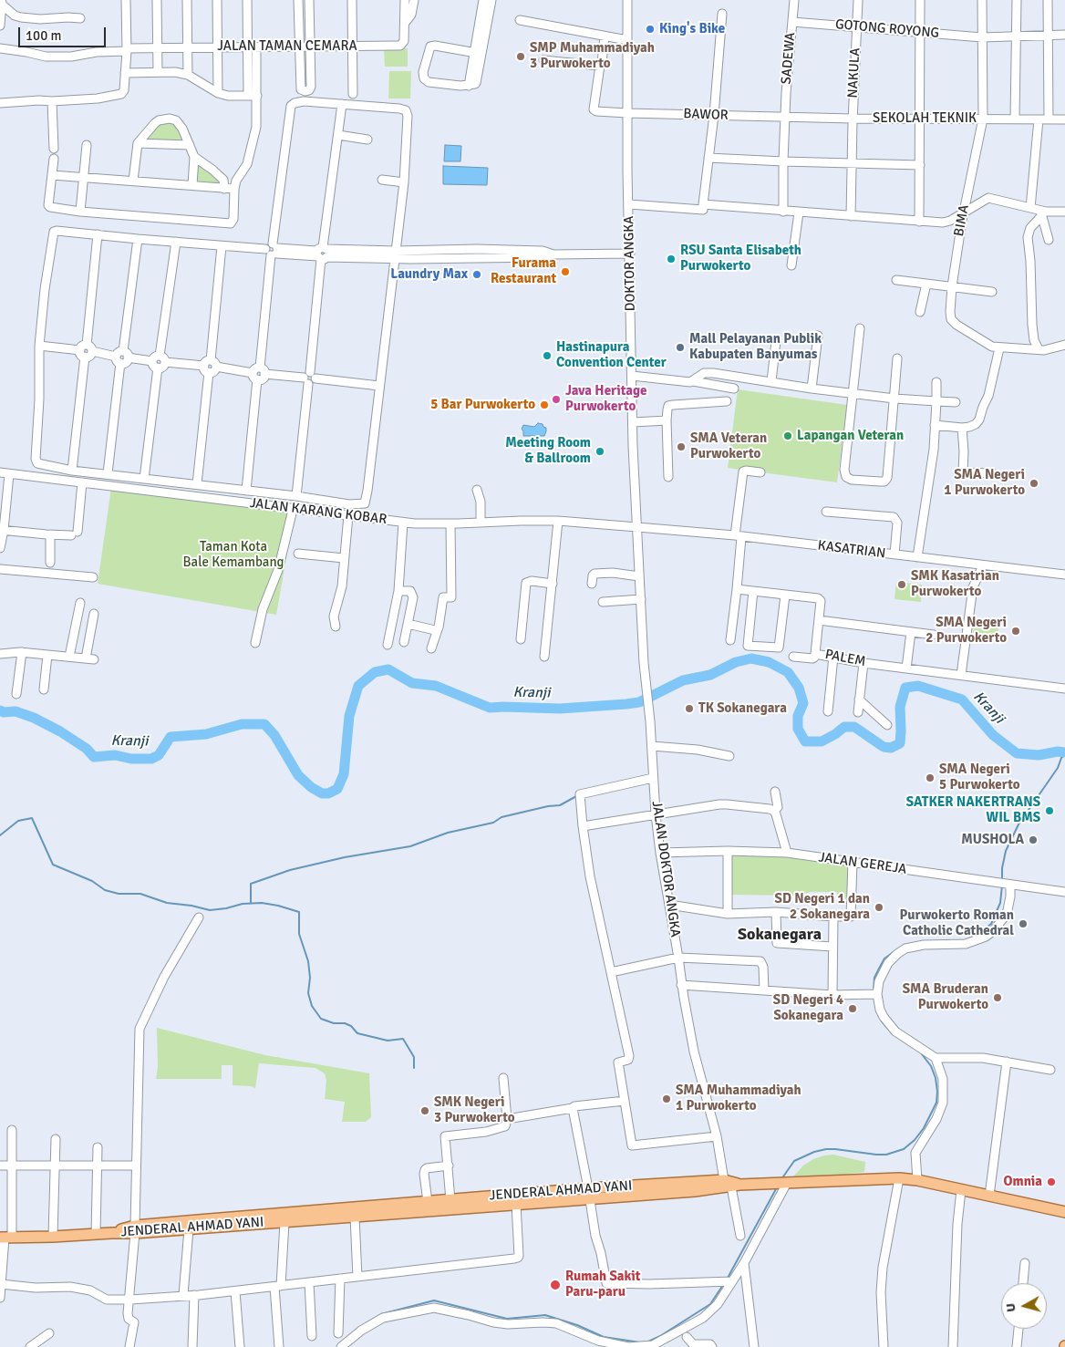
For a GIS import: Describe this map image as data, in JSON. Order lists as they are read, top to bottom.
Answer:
{
  "streets": {
    "main road": ["JENDERAL AHMAD YANI"],
    "street": [
      "GOTONG ROYONG",
      "JALAN TAMAN CEMARA",
      "SADEWA",
      "NAKULA",
      "BAWOR",
      "SEKOLAH TEKNIK",
      "BIMA",
      "DOKTOR ANGKA",
      "JALAN KARANG KOBAR",
      "KASATRIAN",
      "PALEM",
      "JALAN GEREJA",
      "JALAN DOKTOR ANGKA"
    ]
  },
  "crossings": [
    ["GOTONG ROYONG", "SADEWA"],
    ["GOTONG ROYONG", "NAKULA"],
    ["GOTONG ROYONG", "BIMA"],
    ["SADEWA", "BAWOR"],
    ["SADEWA", "SEKOLAH TEKNIK"],
    ["NAKULA", "SEKOLAH TEKNIK"],
    ["BAWOR", "SEKOLAH TEKNIK"],
    ["BAWOR", "DOKTOR ANGKA"],
    ["SEKOLAH TEKNIK", "BIMA"],
    ["DOKTOR ANGKA", "JALAN KARANG KOBAR"],
    ["DOKTOR ANGKA", "KASATRIAN"],
    ["DOKTOR ANGKA", "JALAN DOKTOR ANGKA"],
    ["JALAN KARANG KOBAR", "KASATRIAN"],
    ["JALAN KARANG KOBAR", "JALAN DOKTOR ANGKA"],
    ["KASATRIAN", "JALAN DOKTOR ANGKA"],
    ["JALAN GEREJA", "JALAN DOKTOR ANGKA"],
    ["JALAN DOKTOR ANGKA", "JENDERAL AHMAD YANI"]
  ],
  "districts": ["Sokanegara"],
  "water": ["Kranji"],
  "parks": ["Taman Kota Bale Kemambang"],
  "places": [
    "King's Bike",
    "SMP Muhammadiyah 3 Purwokerto",
    "RSU Santa Elisabeth Purwokerto",
    "Furama Restaurant",
    "Laundry Max",
    "Mall Pelayanan Publik Kabupaten Banyumas",
    "Hastinapura Convention Center",
    "Java Heritage Purwokerto",
    "5 Bar Purwokerto",
    "Lapangan Veteran",
    "SMA Veteran Purwokerto",
    "Meeting Room & Ballroom",
    "SMA Negeri 1 Purwokerto",
    "SMK Kasatrian Purwokerto",
    "SMA Negeri 2 Purwokerto",
    "TK Sokanegara",
    "SMA Negeri 5 Purwokerto",
    "SATKER NAKERTRANS WIL BMS",
    "MUSHOLA",
    "SD Negeri 1 dan 2 Sokanegara",
    "Purwokerto Roman Catholic Cathedral",
    "SMA Bruderan Purwokerto",
    "SD Negeri 4 Sokanegara",
    "SMA Muhammadiyah 1 Purwokerto",
    "SMK Negeri 3 Purwokerto",
    "Omnia",
    "Rumah Sakit Paru-paru"
  ],
  "scale_bar": "100 m",
  "north": "left"
}
